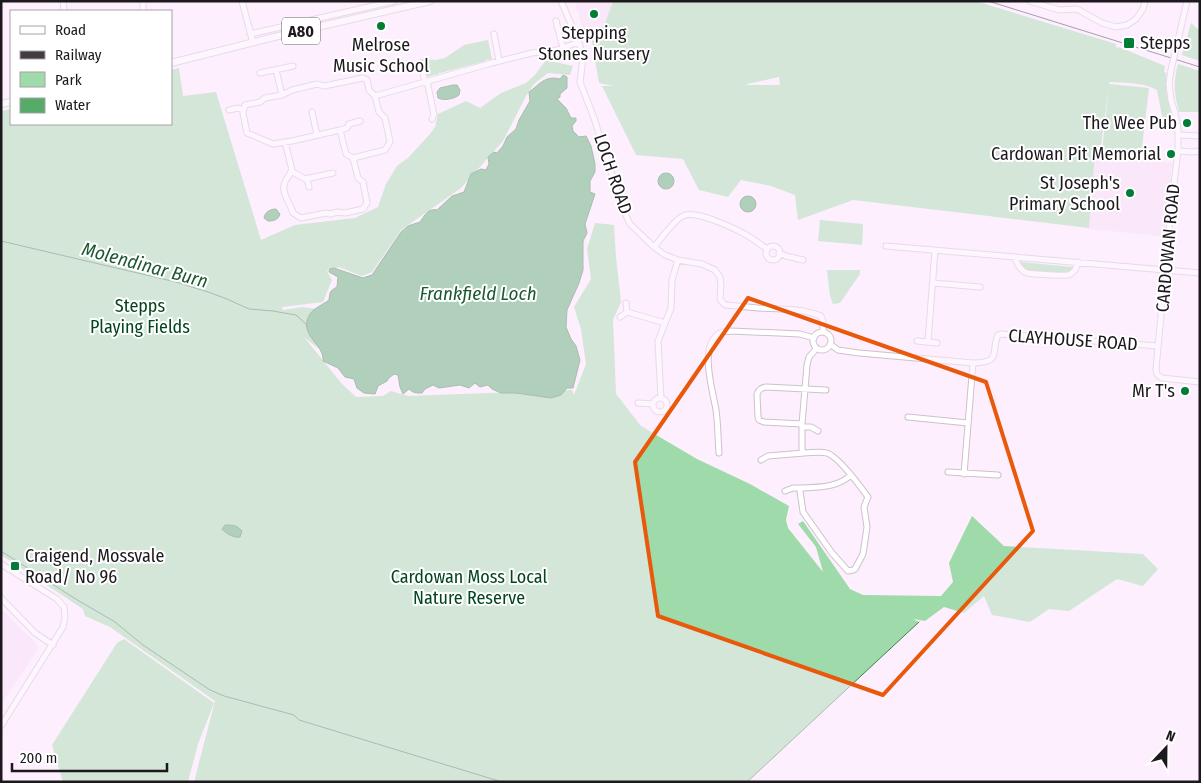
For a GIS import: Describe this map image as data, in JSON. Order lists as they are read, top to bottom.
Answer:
{
  "streets": {
    "main road": ["A80"],
    "street": ["LOCH ROAD", "CARDOWAN ROAD", "CLAYHOUSE ROAD"]
  },
  "crossings": [
    ["LOCH ROAD", "CLAYHOUSE ROAD"],
    ["CARDOWAN ROAD", "CLAYHOUSE ROAD"]
  ],
  "water": ["Molendinar Burn", "Frankfield Loch"],
  "parks": ["Stepps Playing Fields", "Cardowan Moss Local Nature Reserve"],
  "places": {
    "other": [
      "Stepping Stones Nursery",
      "Melrose Music School",
      "The Wee Pub",
      "Cardowan Pit Memorial",
      "St Joseph's Primary School",
      "Mr T's"
    ],
    "transit": ["Stepps", "Craigend, Mossvale Road/ No 96"]
  },
  "legend": [
    "Road",
    "Railway",
    "Park",
    "Water"
  ],
  "scale_bar": "200 m",
  "north": "top"
}
